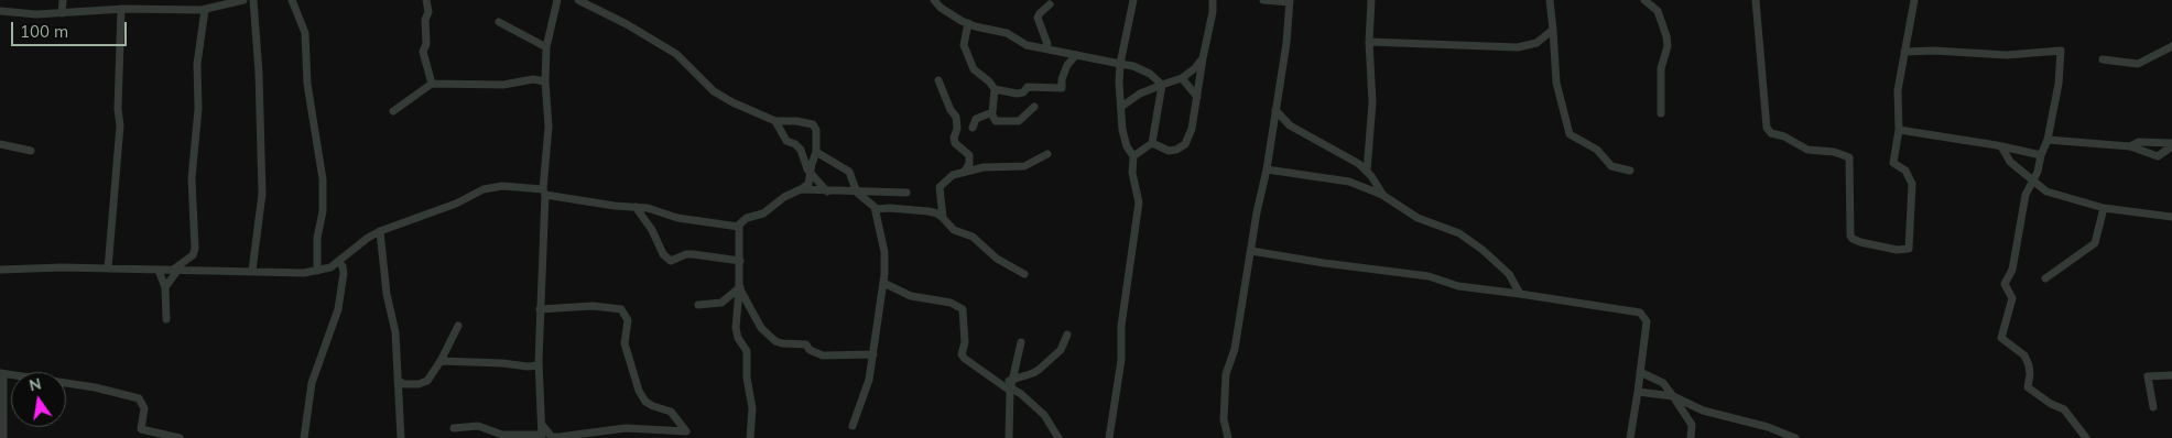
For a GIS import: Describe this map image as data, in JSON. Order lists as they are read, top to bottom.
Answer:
{
  "scale_bar": "100 m",
  "north": "top"
}
